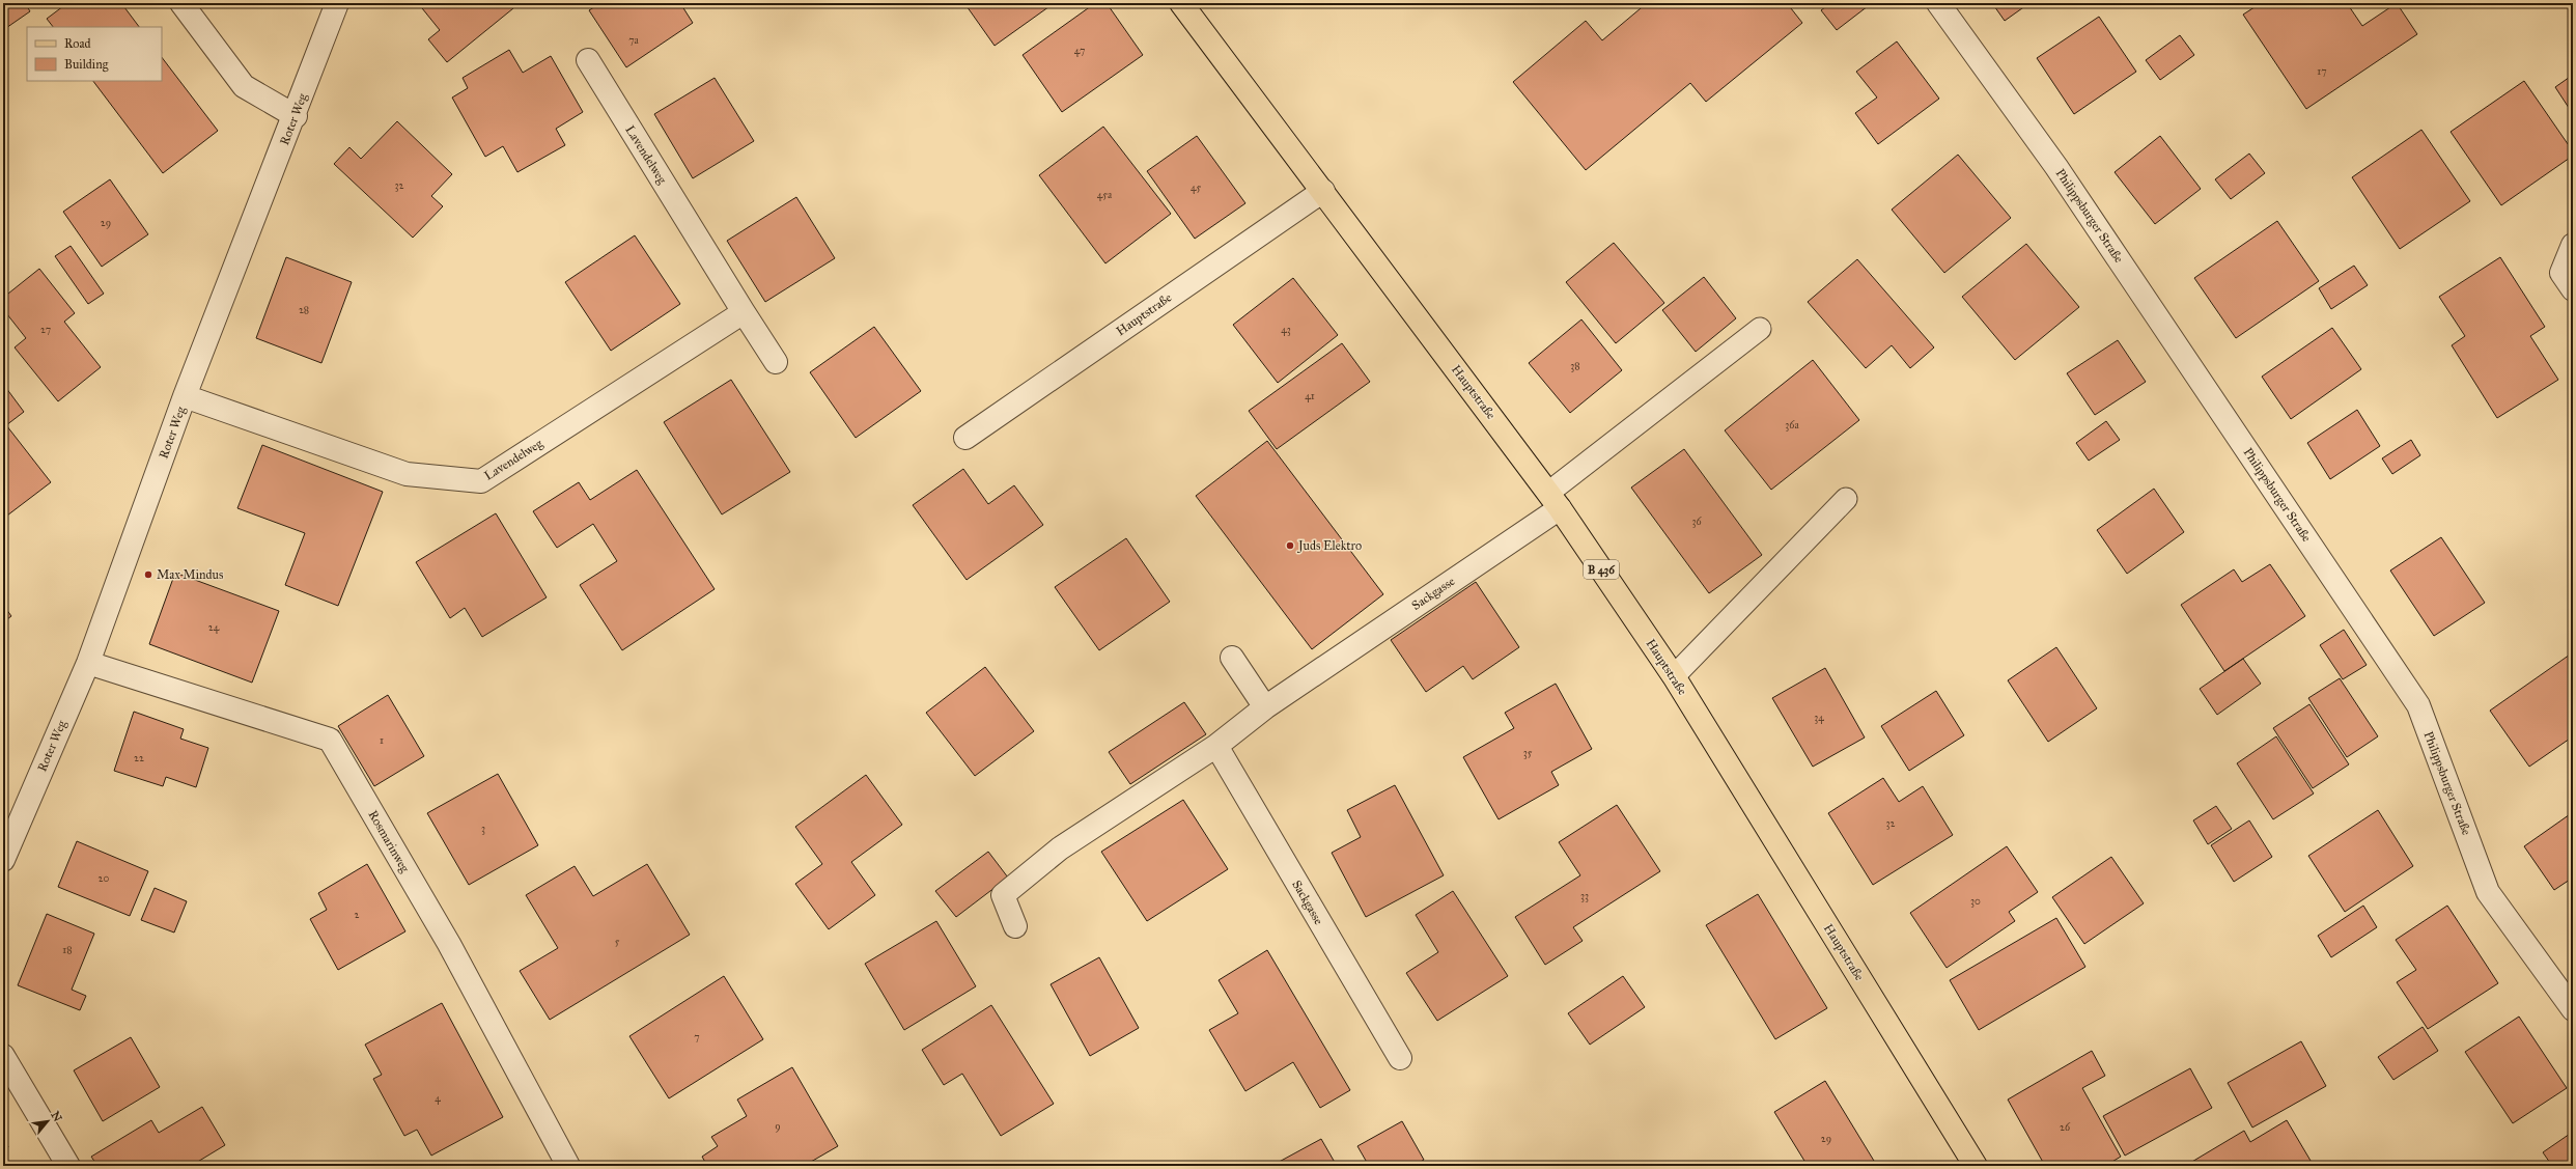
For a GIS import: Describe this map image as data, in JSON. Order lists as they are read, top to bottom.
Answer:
{
  "streets": {
    "main road": ["Hauptstraße", "B 436"],
    "street": [
      "Roter Weg",
      "Lavendelweg",
      "Philippsburger Straße",
      "Sackgasse",
      "Rosmarinweg"
    ]
  },
  "crossings": [
    ["Roter Weg", "Lavendelweg"],
    ["Roter Weg", "Rosmarinweg"],
    ["Hauptstraße", "Sackgasse"]
  ],
  "places": ["Juds Elektro", "Max Mindus"],
  "house_numbers": [
    "7a",
    "47",
    "17",
    "32",
    "45",
    "45a",
    "29",
    "28",
    "27",
    "43",
    "38",
    "41",
    "36a",
    "36",
    "24",
    "34",
    "1",
    "35",
    "22",
    "32",
    "3",
    "20",
    "33",
    "30",
    "2",
    "5",
    "18",
    "7",
    "4",
    "9",
    "26",
    "29"
  ],
  "legend": ["Road", "Building"],
  "north": "top right"
}
